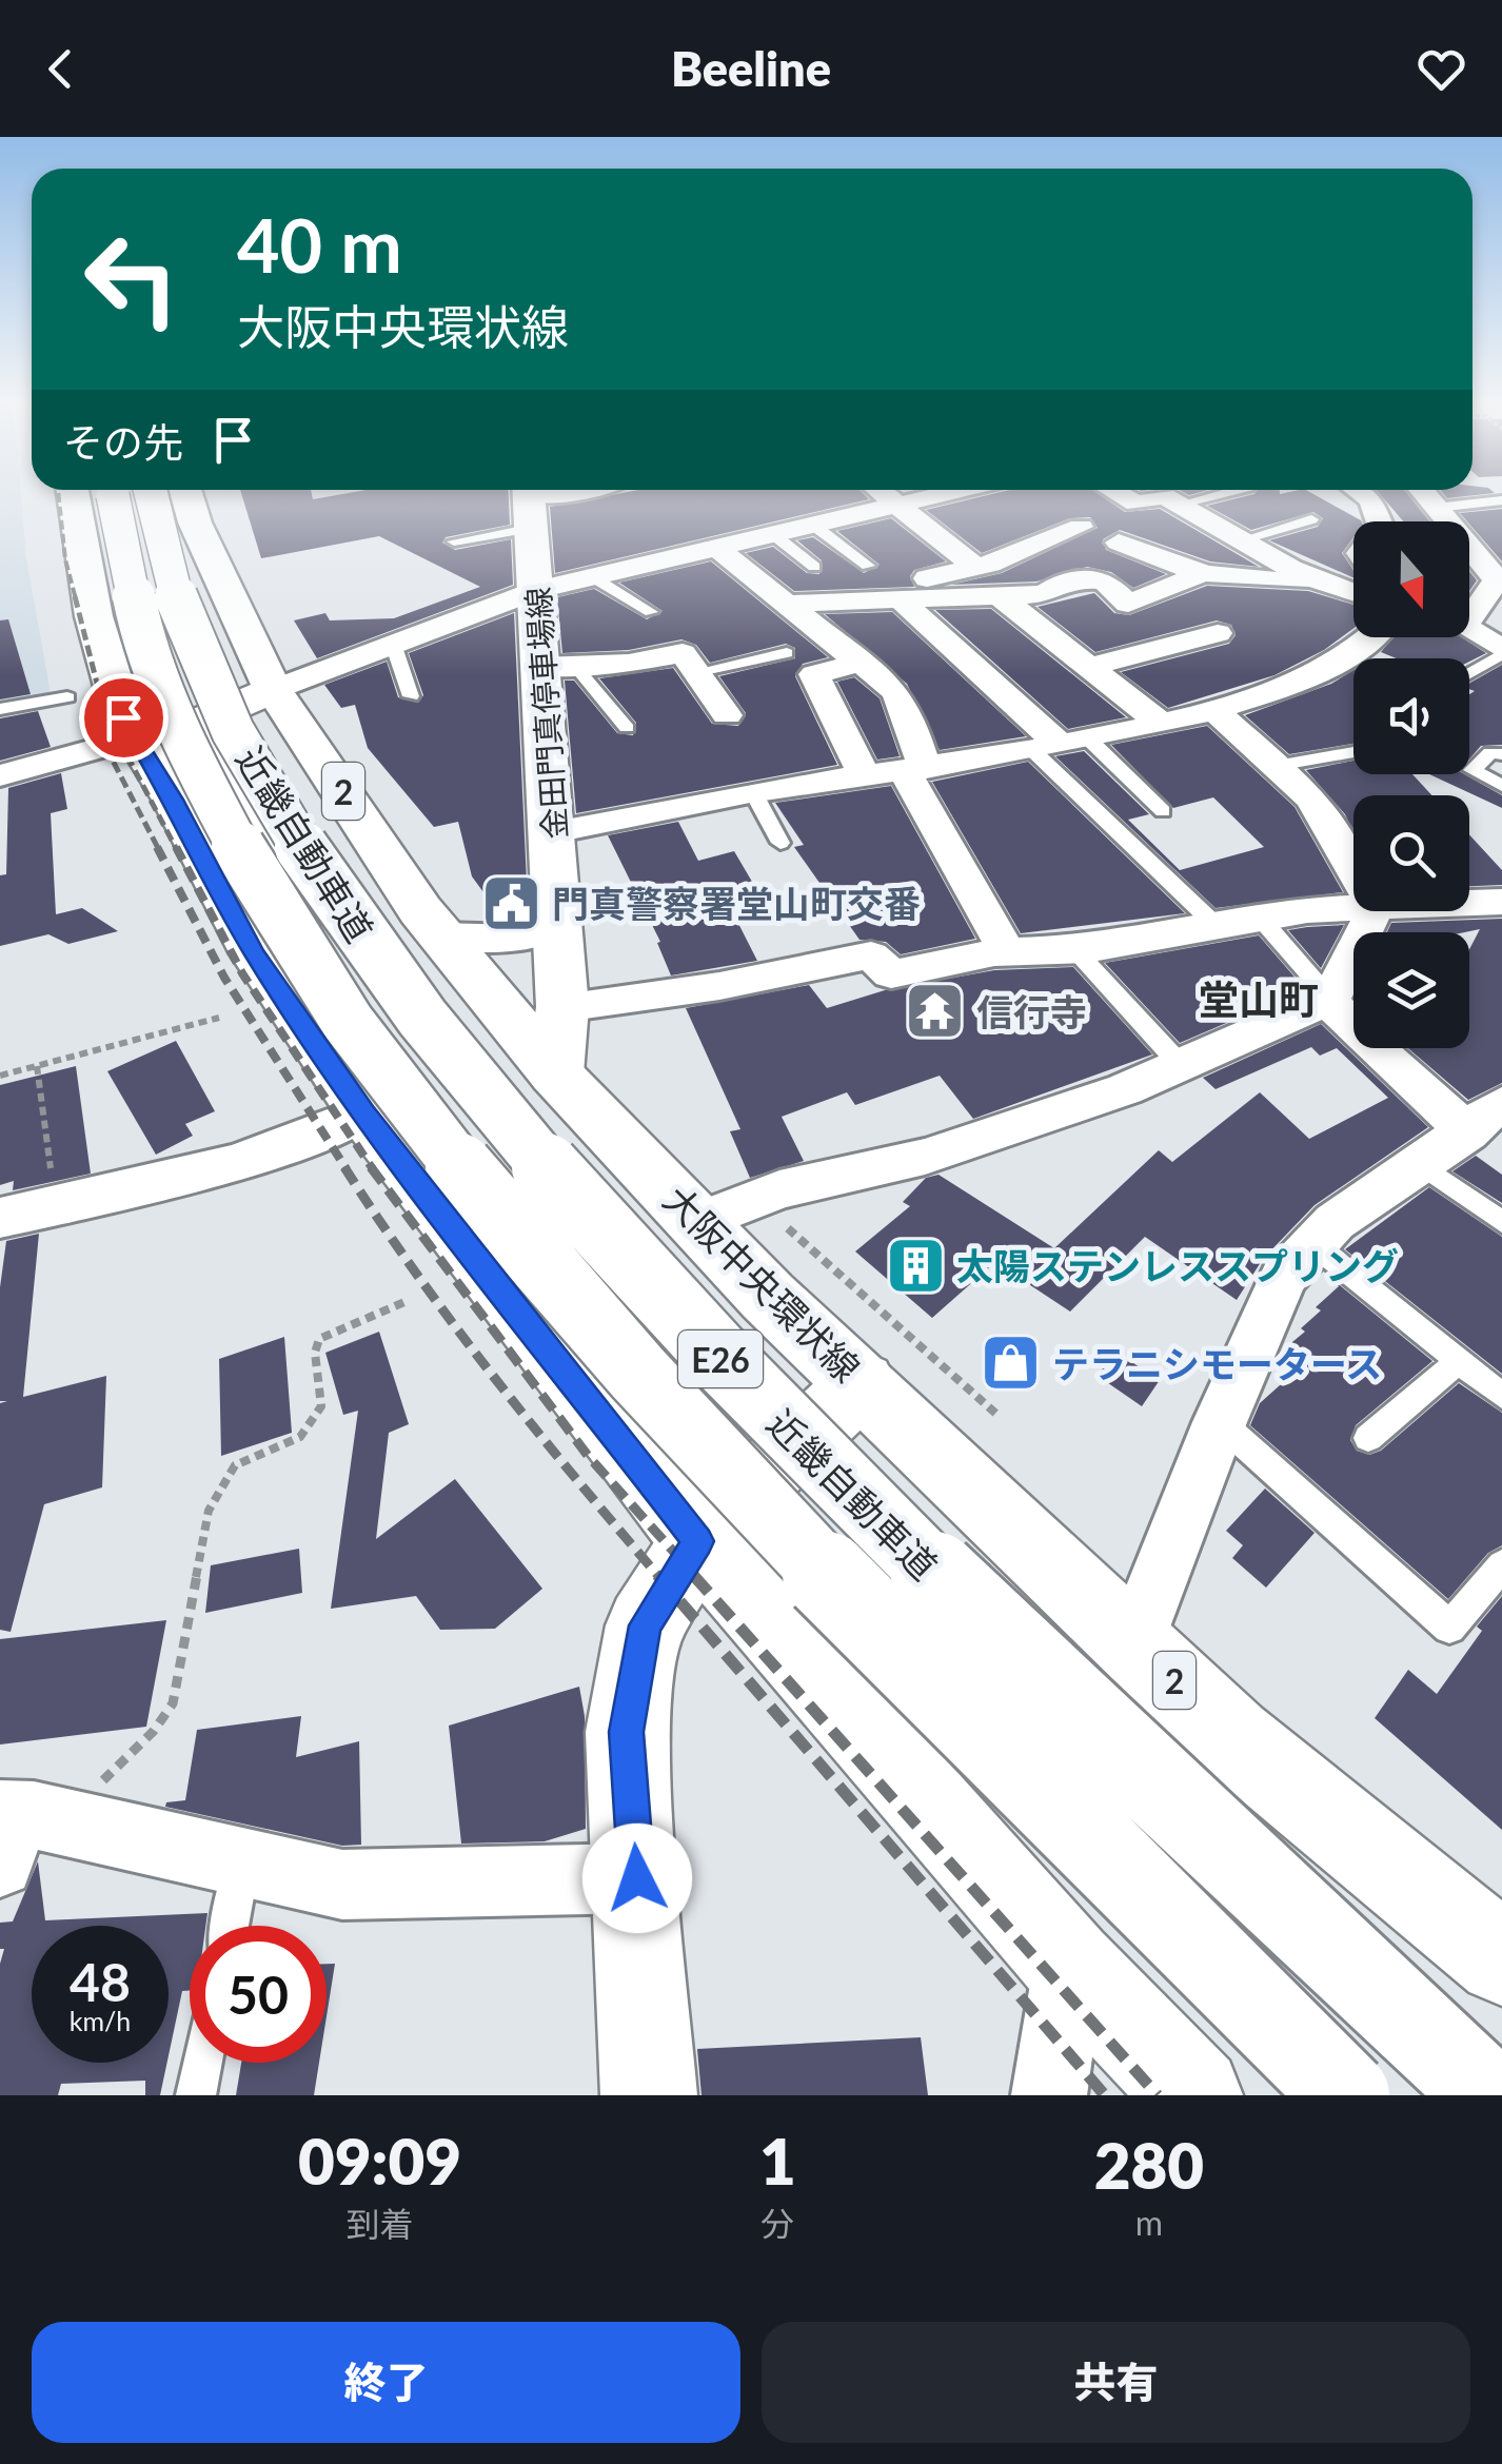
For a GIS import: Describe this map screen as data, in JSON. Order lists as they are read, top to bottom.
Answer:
{
  "streets": {
    "main road": [
      "金田門真停車場線",
      "2",
      "近畿自動車道",
      "大阪中央環状線",
      "E26"
    ]
  },
  "crossings": [
    ["金田門真停車場線", "大阪中央環状線"]
  ],
  "districts": ["堂山町"],
  "places": {
    "public building": ["門真警察署堂山町交番"],
    "temple": ["信行寺"],
    "building": ["太陽ステンレススプリング"],
    "shop": ["テラニシモータース"]
  },
  "north": "bottom",
  "page": {
    "header": "Beeline",
    "turn": ["40 m", "大阪中央環状線"],
    "then": "その先",
    "speed": "48 km/h",
    "limit": "50",
    "eta": [
      "09:09",
      "到着",
      "1",
      "分",
      "280",
      "m"
    ],
    "buttons": ["終了", "共有"]
  }
}
